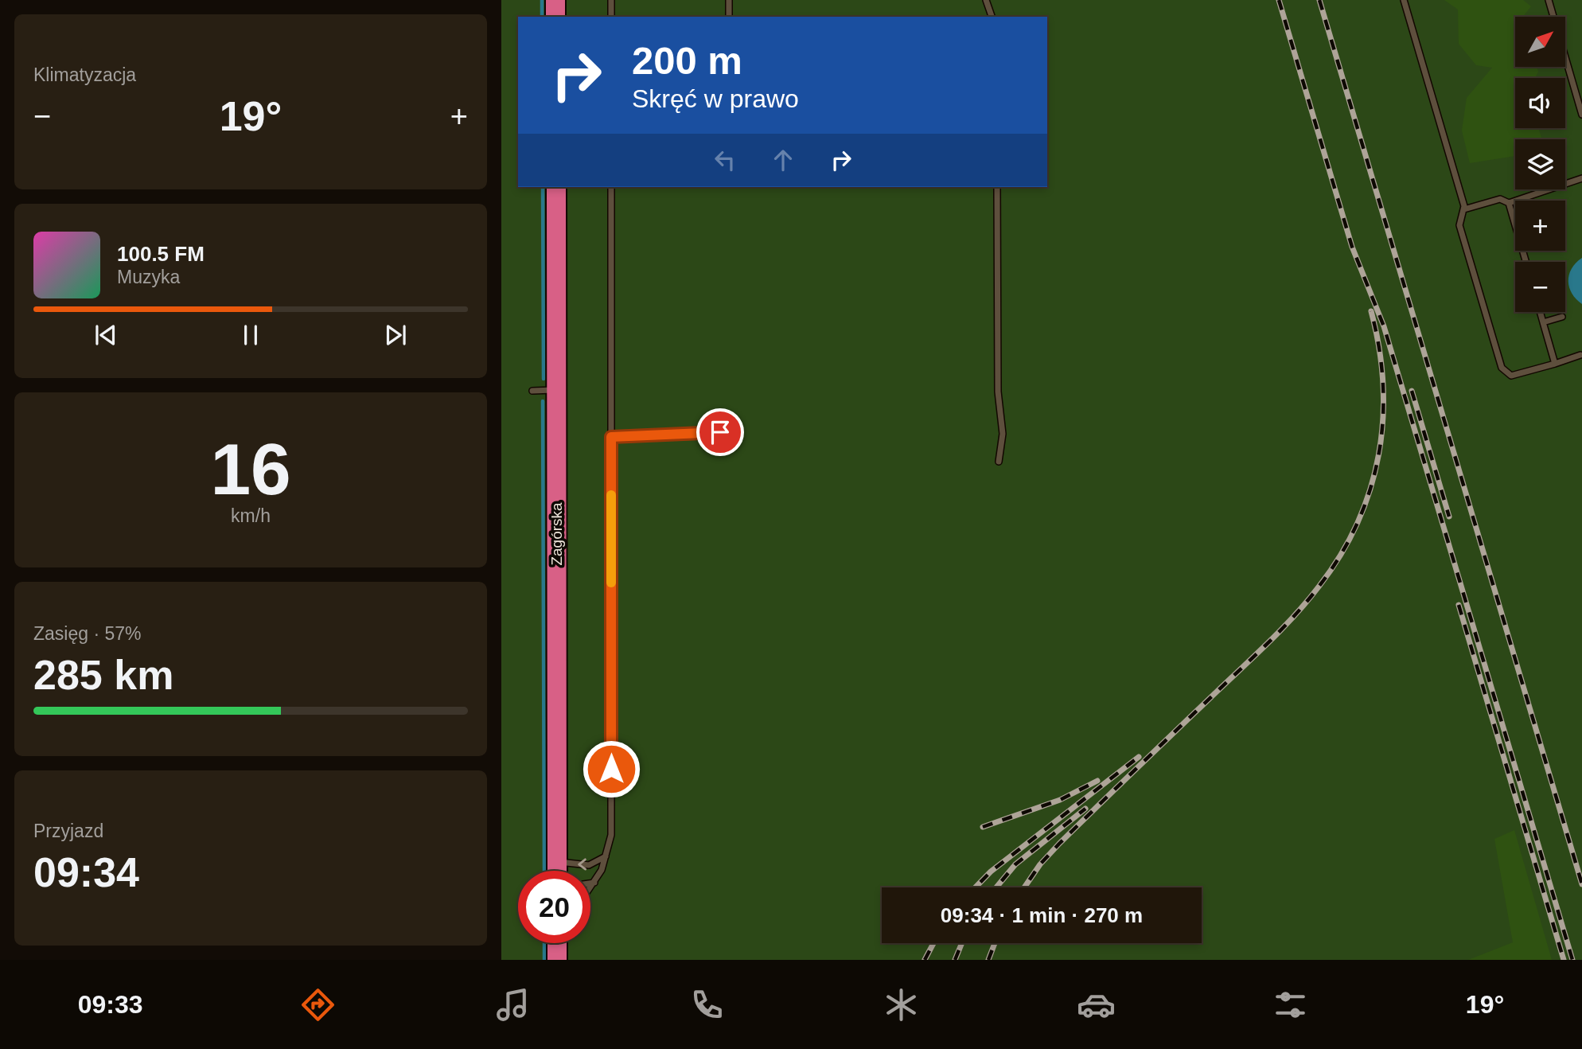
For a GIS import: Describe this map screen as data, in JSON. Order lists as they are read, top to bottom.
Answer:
{
  "streets": {
    "highway": ["Zagórska"]
  },
  "north": "top right",
  "page": {
    "tile": [
      "Klimatyzacja",
      ["16", "km/h"],
      ["Zasięg · 57%", "285 km"],
      ["Przyjazd", "09:34"]
    ],
    "map_buttons": ["+", "−"],
    "turn": ["200 m", "Skręć w prawo"],
    "heat": ["−", "19°", "+"],
    "song": ["100.5 FM", "Muzyka"],
    "limit": "20",
    "trip": "09:34 · 1 min · 270 m",
    "tabs": ["09:33", "19°"]
  }
}
